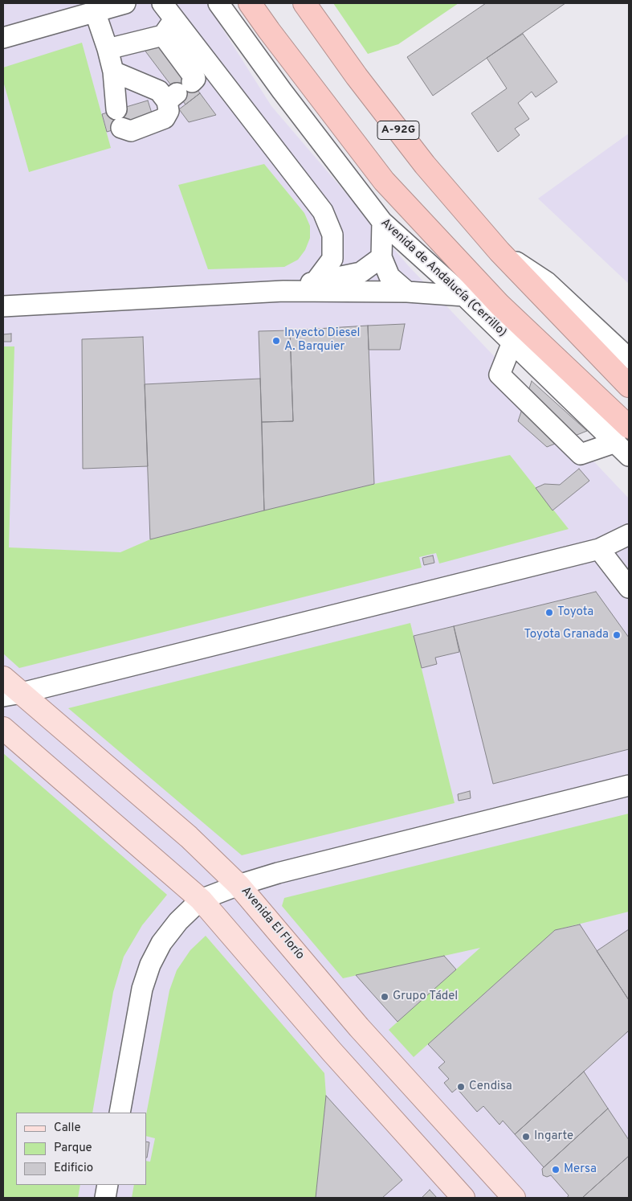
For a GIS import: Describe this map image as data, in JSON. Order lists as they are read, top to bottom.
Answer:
{
  "streets": {
    "highway": ["A-92G", "Avenida de Andalucía (Cerrillo)"],
    "main road": ["Avenida El Florío"]
  },
  "places": [
    "Inyecto Diesel A. Barquier",
    "Toyota",
    "Toyota Granada",
    "Grupo Tádel",
    "Cendisa",
    "Ingarte",
    "Mersa"
  ],
  "legend": ["Calle", "Parque", "Edificio"]
}
